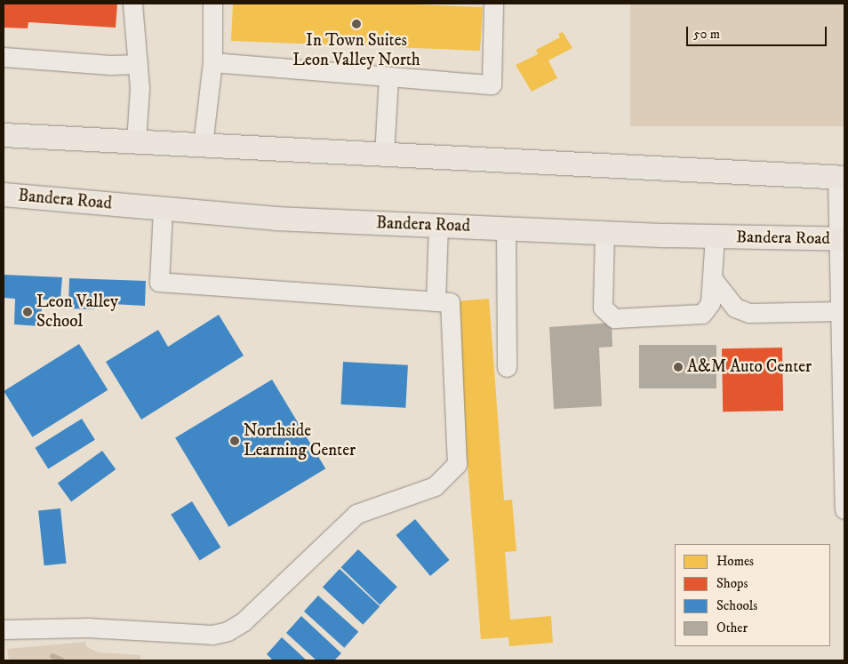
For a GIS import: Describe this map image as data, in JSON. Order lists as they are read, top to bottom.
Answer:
{
  "streets": {
    "main road": ["Bandera Road"]
  },
  "places": [
    "In Town Suites Leon Valley North",
    "Leon Valley School",
    "A&M Auto Center",
    "Northside Learning Center"
  ],
  "legend": [
    "Homes",
    "Shops",
    "Schools",
    "Other"
  ],
  "scale_bar": "50 m"
}
